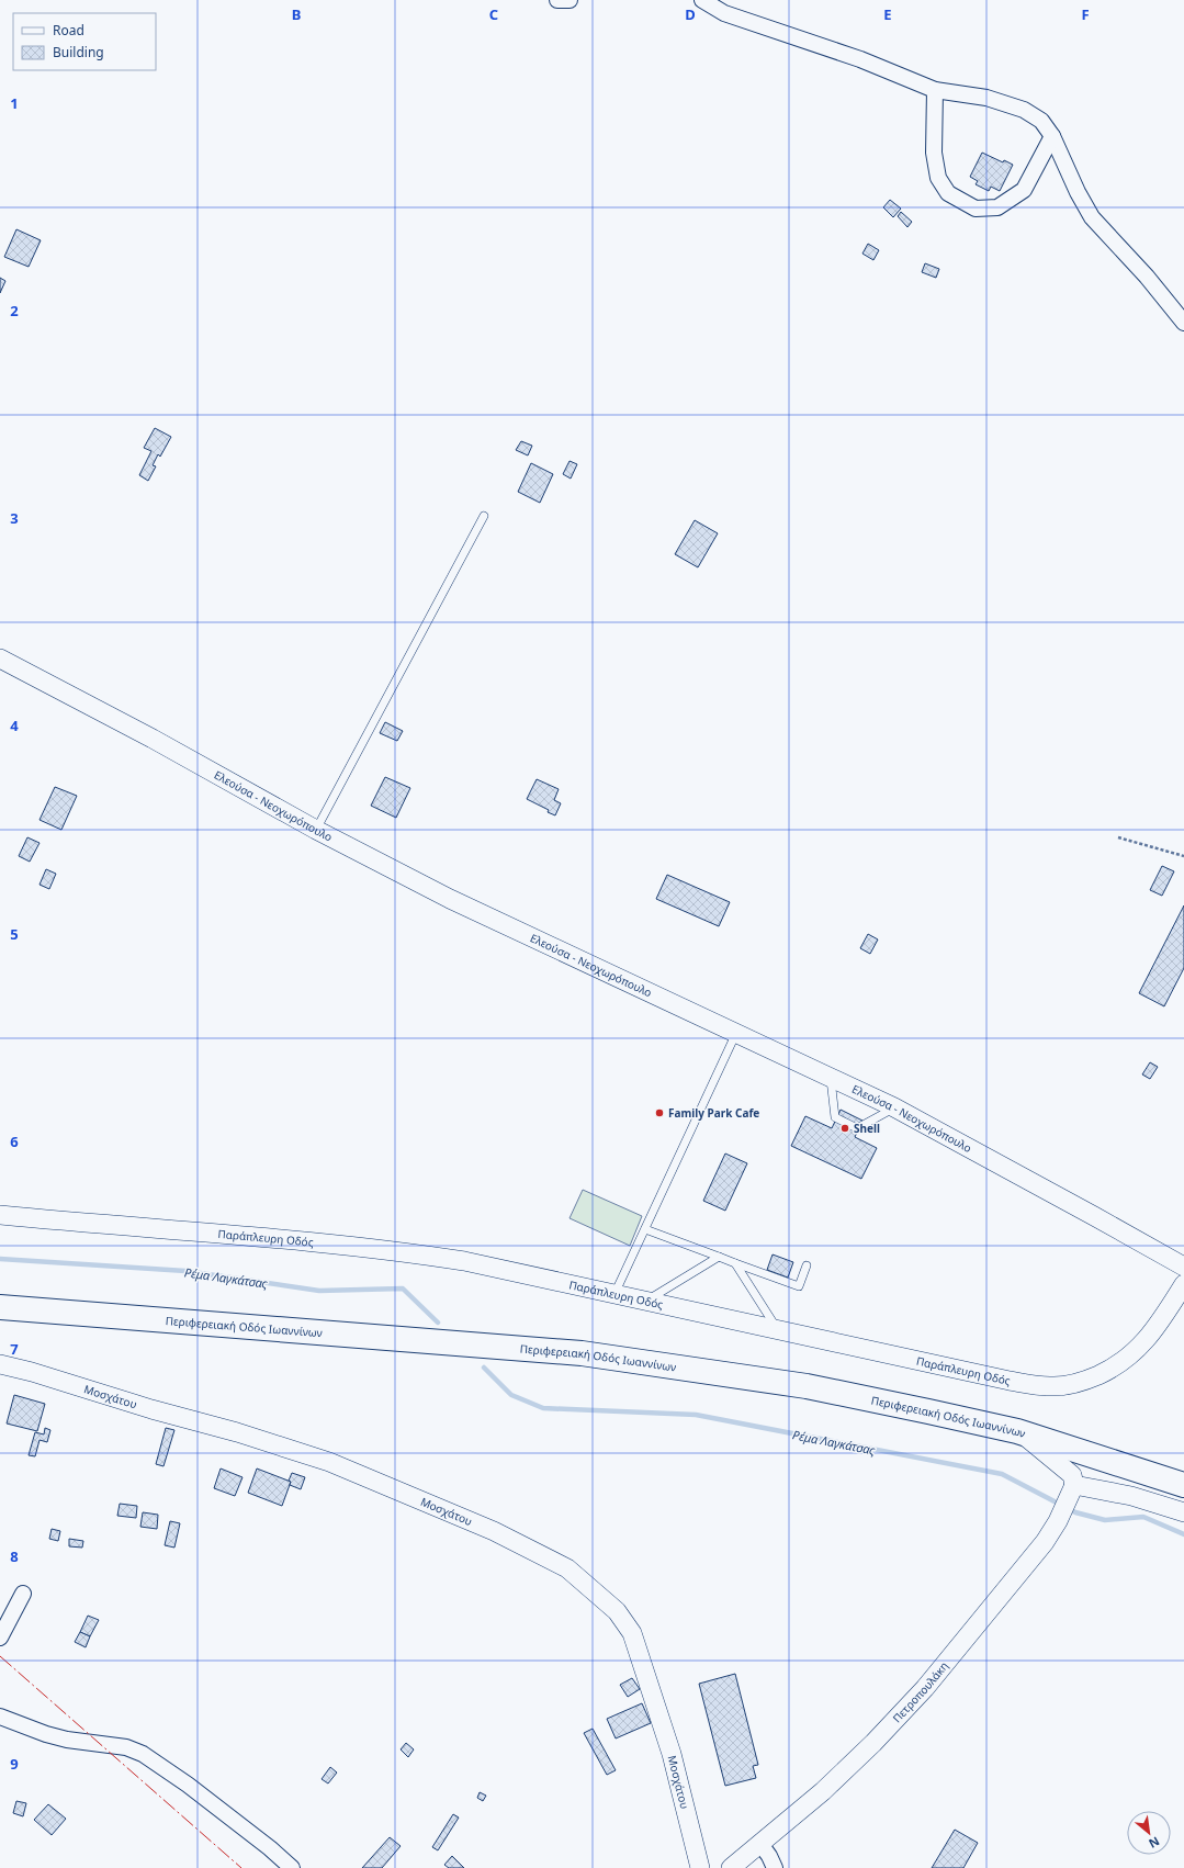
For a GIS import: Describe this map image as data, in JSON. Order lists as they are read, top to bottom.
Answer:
{
  "streets": {
    "highway": ["Περιφερειακή Οδός Ιωαννίνων"],
    "street": [
      "Ελεούσα - Νεοχωρόπουλο",
      "Παράπλευρη Οδός",
      "Μοσχάτου",
      "Πετροπουλάκη"
    ]
  },
  "water": ["Ρέμα Λαγκάτσας"],
  "places": ["Family Park Cafe", "Shell"],
  "legend": ["Road", "Building"],
  "north": "bottom right",
  "grid": {
    "columns": [
      "B",
      "C",
      "D",
      "E",
      "F"
    ],
    "rows": [
      "1",
      "2",
      "3",
      "4",
      "5",
      "6",
      "7",
      "8",
      "9"
    ]
  }
}
